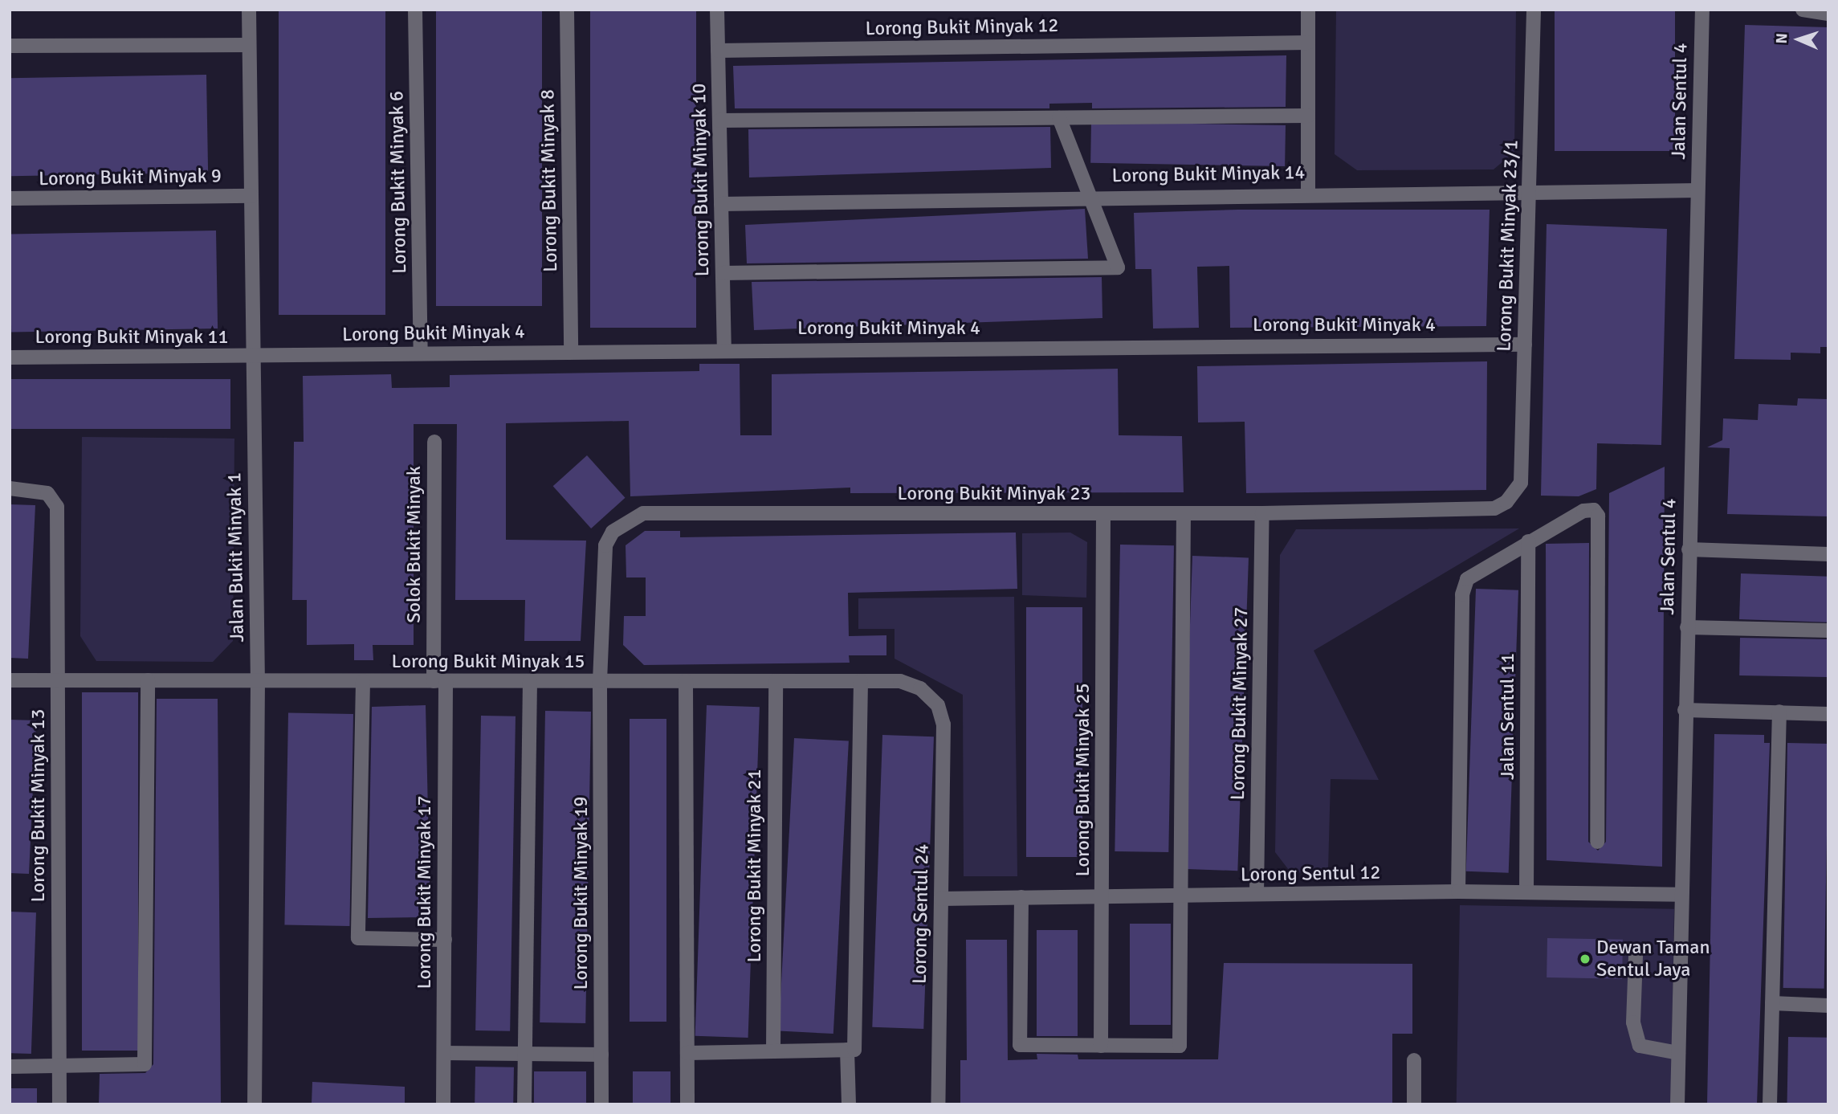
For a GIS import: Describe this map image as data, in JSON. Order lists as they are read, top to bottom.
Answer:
{
  "streets": {
    "street": [
      "Lorong Bukit Minyak 12",
      "Jalan Sentul 4",
      "Lorong Bukit Minyak 14",
      "Lorong Bukit Minyak 9",
      "Lorong Bukit Minyak 10",
      "Lorong Bukit Minyak 8",
      "Lorong Bukit Minyak 6",
      "Lorong Bukit Minyak 23/1",
      "Lorong Bukit Minyak 4",
      "Lorong Bukit Minyak 11",
      "Lorong Bukit Minyak 23",
      "Solok Bukit Minyak",
      "Jalan Bukit Minyak 1",
      "Lorong Bukit Minyak 15",
      "Lorong Bukit Minyak 27",
      "Jalan Sentul 11",
      "Lorong Bukit Minyak 25",
      "Lorong Bukit Minyak 13",
      "Lorong Bukit Minyak 21",
      "Lorong Sentul 12",
      "Lorong Bukit Minyak 17",
      "Lorong Bukit Minyak 19",
      "Lorong Sentul 24"
    ]
  },
  "crossings": [
    ["Lorong Bukit Minyak 12", "Lorong Bukit Minyak 10"],
    ["Jalan Sentul 4", "Lorong Bukit Minyak 14"],
    ["Jalan Sentul 4", "Lorong Sentul 12"],
    ["Lorong Bukit Minyak 14", "Lorong Bukit Minyak 10"],
    ["Lorong Bukit Minyak 14", "Lorong Bukit Minyak 23/1"],
    ["Lorong Bukit Minyak 9", "Jalan Bukit Minyak 1"],
    ["Lorong Bukit Minyak 10", "Lorong Bukit Minyak 4"],
    ["Lorong Bukit Minyak 8", "Lorong Bukit Minyak 4"],
    ["Lorong Bukit Minyak 6", "Lorong Bukit Minyak 4"],
    ["Lorong Bukit Minyak 23/1", "Lorong Bukit Minyak 4"],
    ["Lorong Bukit Minyak 23/1", "Lorong Bukit Minyak 23"],
    ["Lorong Bukit Minyak 4", "Lorong Bukit Minyak 11"],
    ["Lorong Bukit Minyak 4", "Jalan Bukit Minyak 1"],
    ["Lorong Bukit Minyak 11", "Jalan Bukit Minyak 1"],
    ["Lorong Bukit Minyak 23", "Lorong Bukit Minyak 15"],
    ["Lorong Bukit Minyak 23", "Lorong Bukit Minyak 27"],
    ["Lorong Bukit Minyak 23", "Lorong Bukit Minyak 25"],
    ["Lorong Bukit Minyak 23", "Lorong Bukit Minyak 19"],
    ["Solok Bukit Minyak", "Lorong Bukit Minyak 15"],
    ["Solok Bukit Minyak", "Lorong Bukit Minyak 17"],
    ["Jalan Bukit Minyak 1", "Lorong Bukit Minyak 15"],
    ["Lorong Bukit Minyak 15", "Lorong Bukit Minyak 13"],
    ["Lorong Bukit Minyak 15", "Lorong Bukit Minyak 21"],
    ["Lorong Bukit Minyak 15", "Lorong Bukit Minyak 17"],
    ["Lorong Bukit Minyak 15", "Lorong Bukit Minyak 19"],
    ["Lorong Bukit Minyak 15", "Lorong Sentul 24"],
    ["Lorong Bukit Minyak 27", "Lorong Sentul 12"],
    ["Jalan Sentul 11", "Lorong Sentul 12"],
    ["Lorong Bukit Minyak 25", "Lorong Sentul 12"],
    ["Lorong Sentul 12", "Lorong Sentul 24"]
  ],
  "places": ["Dewan Taman Sentul Jaya"],
  "north": "left"
}
